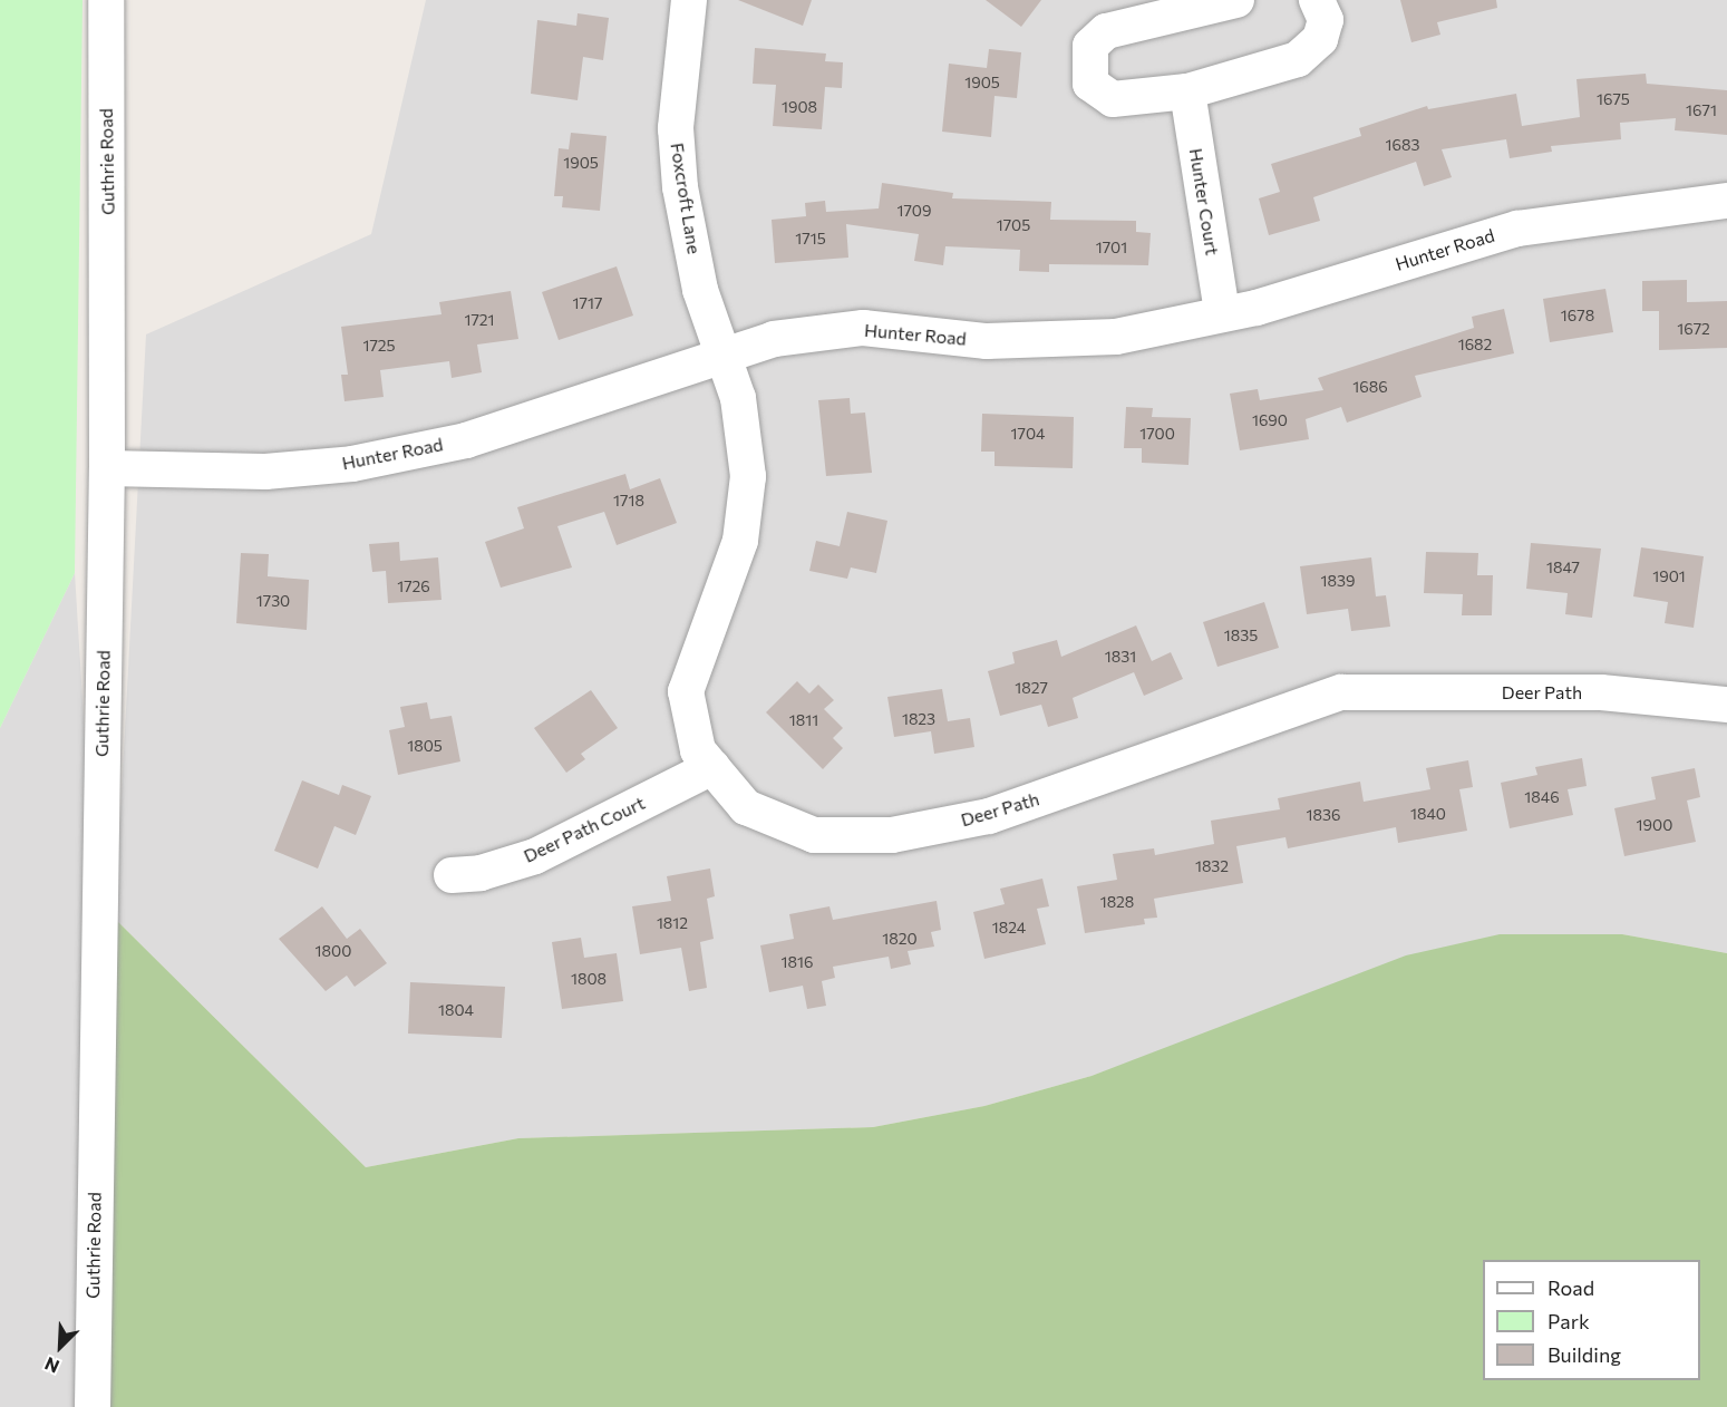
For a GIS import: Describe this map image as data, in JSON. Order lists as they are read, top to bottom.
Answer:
{
  "streets": {
    "street": [
      "Guthrie Road",
      "Foxcroft Lane",
      "Hunter Court",
      "Hunter Road",
      "Deer Path",
      "Deer Path Court"
    ]
  },
  "crossings": [
    ["Guthrie Road", "Hunter Road"],
    ["Foxcroft Lane", "Hunter Road"],
    ["Foxcroft Lane", "Deer Path"],
    ["Hunter Court", "Hunter Road"],
    ["Hunter Road", "Deer Path"],
    ["Deer Path", "Deer Path Court"]
  ],
  "house_numbers": [
    "1905",
    "1675",
    "1908",
    "1671",
    "1683",
    "1905",
    "1709",
    "1705",
    "1715",
    "1701",
    "1717",
    "1678",
    "1721",
    "1672",
    "1682",
    "1725",
    "1686",
    "1690",
    "1704",
    "1700",
    "1718",
    "1847",
    "1901",
    "1839",
    "1726",
    "1730",
    "1835",
    "1831",
    "1827",
    "1823",
    "1811",
    "1805",
    "1846",
    "1840",
    "1836",
    "1900",
    "1832",
    "1828",
    "1812",
    "1824",
    "1820",
    "1800",
    "1816",
    "1808",
    "1804"
  ],
  "legend": ["Road", "Park", "Building"],
  "north": "bottom left"
}
